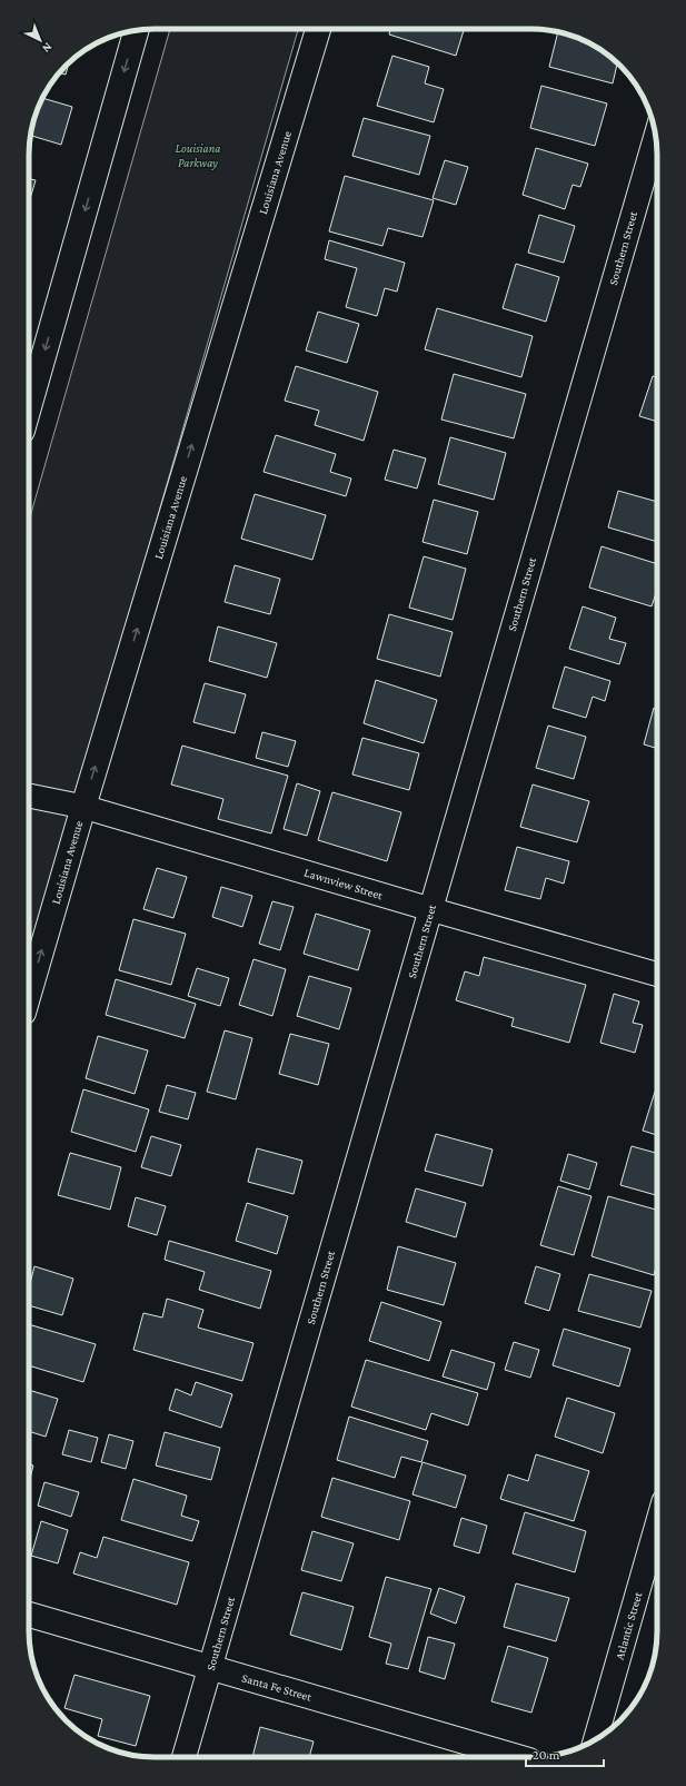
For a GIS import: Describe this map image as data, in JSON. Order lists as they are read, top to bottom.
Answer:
{
  "streets": {
    "main road": ["Louisiana Avenue", "Santa Fe Street"],
    "street": ["Southern Street", "Lawnview Street", "Atlantic Street"]
  },
  "crossings": [
    ["Louisiana Avenue", "Lawnview Street"],
    ["Southern Street", "Lawnview Street"],
    ["Southern Street", "Santa Fe Street"]
  ],
  "parks": ["Louisiana Parkway"],
  "scale_bar": "20 m",
  "north": "bottom right"
}
